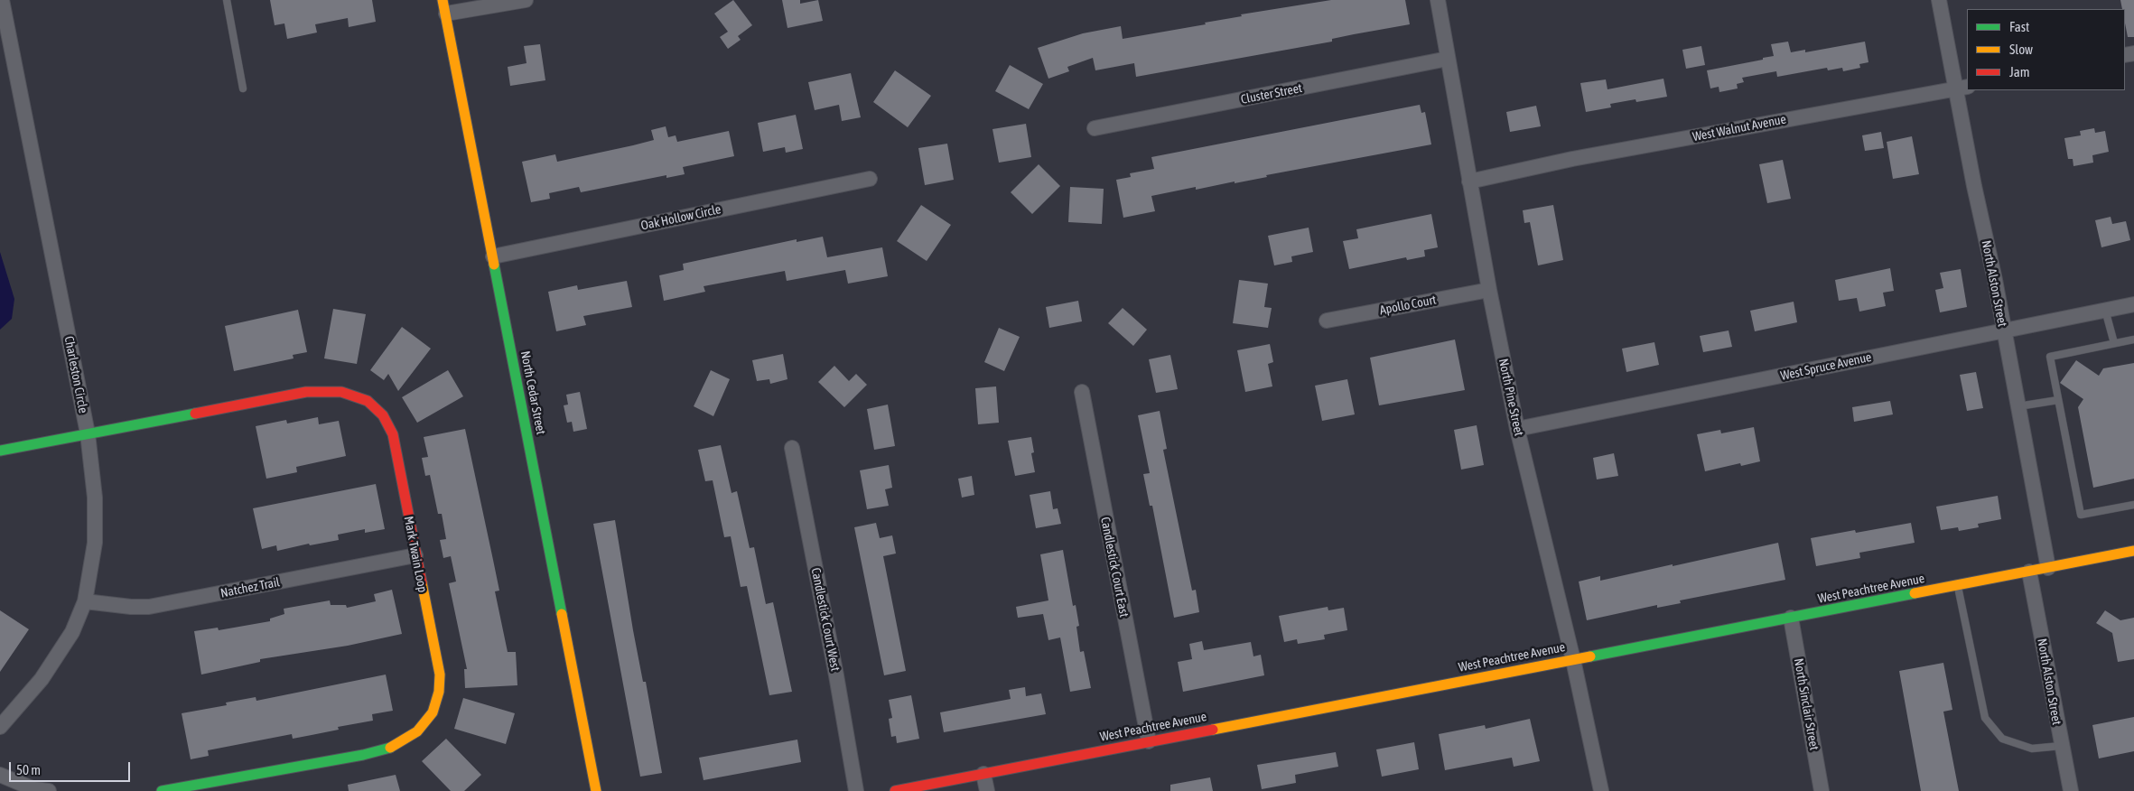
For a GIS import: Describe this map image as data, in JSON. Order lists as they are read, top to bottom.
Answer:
{
  "streets": {
    "street": [
      "Cluster Street",
      "West Walnut Avenue",
      "Oak Hollow Circle",
      "North Alston Street",
      "Apollo Court",
      "West Spruce Avenue",
      "Charleston Circle",
      "North Cedar Street",
      "North Pine Street",
      "Mark Twain Loop",
      "Candlestick Court East",
      "Natchez Trail",
      "West Peachtree Avenue",
      "Candlestick Court West",
      "North Sinclair Street"
    ]
  },
  "crossings": [
    ["Cluster Street", "North Pine Street"],
    ["West Walnut Avenue", "North Alston Street"],
    ["West Walnut Avenue", "North Pine Street"],
    ["Oak Hollow Circle", "North Cedar Street"],
    ["North Alston Street", "West Spruce Avenue"],
    ["North Alston Street", "West Peachtree Avenue"],
    ["Apollo Court", "North Pine Street"],
    ["West Spruce Avenue", "North Pine Street"],
    ["Charleston Circle", "Mark Twain Loop"],
    ["Charleston Circle", "Natchez Trail"],
    ["North Pine Street", "West Peachtree Avenue"],
    ["Mark Twain Loop", "Natchez Trail"],
    ["Candlestick Court East", "West Peachtree Avenue"],
    ["West Peachtree Avenue", "North Sinclair Street"]
  ],
  "legend": ["Fast", "Slow", "Jam"],
  "scale_bar": "50 m"
}
